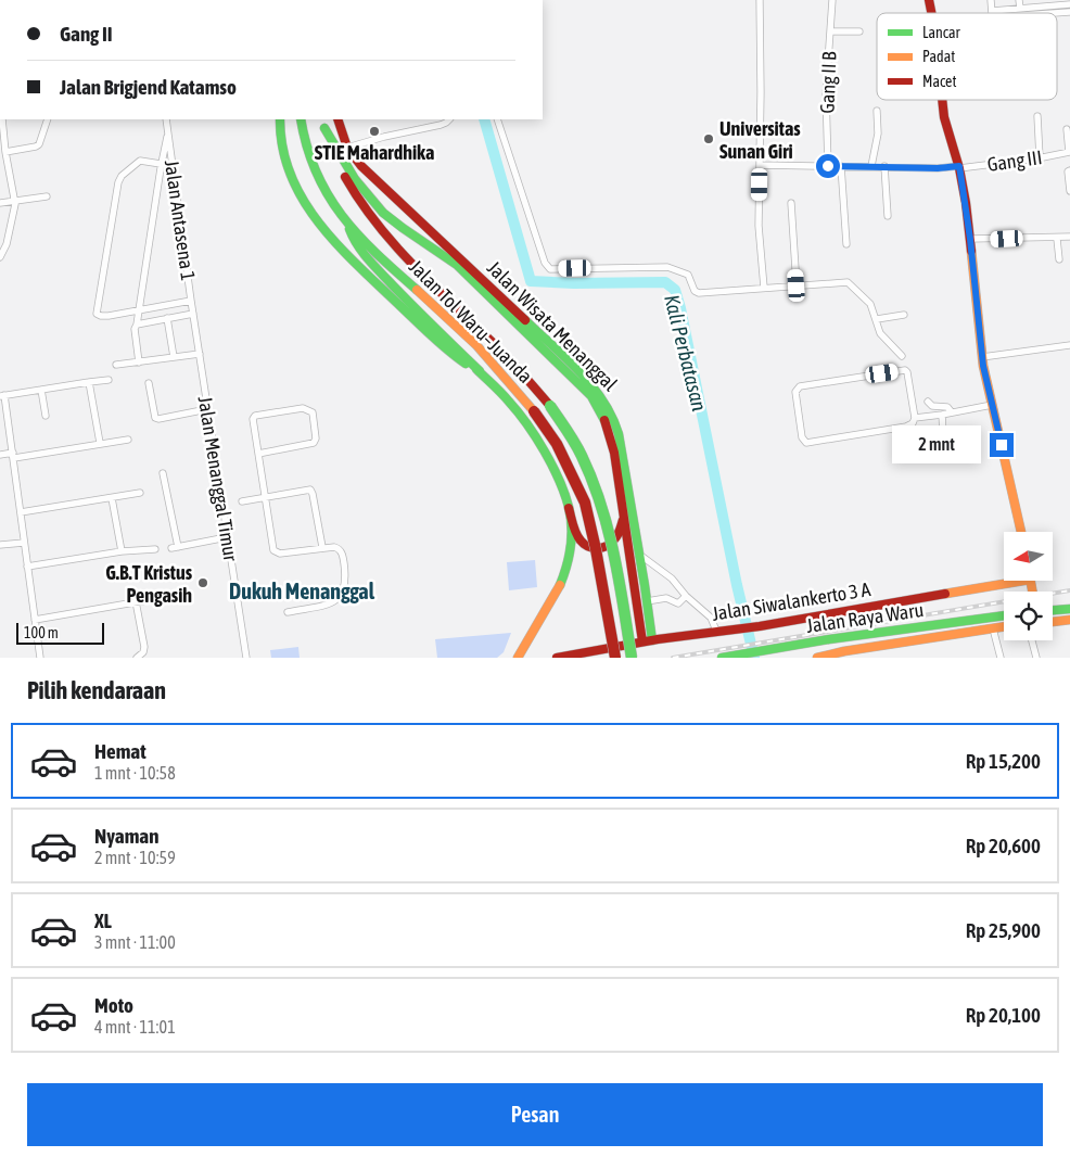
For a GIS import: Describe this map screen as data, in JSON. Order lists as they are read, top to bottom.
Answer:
{
  "streets": {
    "main road": [
      "Jalan Tol Waru–Juanda",
      "Jalan Wisata Menanggal",
      "Jalan Siwalankerto 3 A",
      "Jalan Raya Waru"
    ],
    "street": [
      "Gang II B",
      "Gang III",
      "Jalan Antasena 1",
      "Jalan Menanggal Timur"
    ]
  },
  "crossings": [
    ["Gang II B", "Gang III"],
    ["Jalan Antasena 1", "Jalan Menanggal Timur"],
    ["Jalan Wisata Menanggal", "Jalan Siwalankerto 3 A"]
  ],
  "districts": ["Dukuh Menanggal"],
  "water": ["Kali Perbatasan"],
  "places": ["STIE Mahardhika", "Universitas Sunan Giri", "G.B.T Kristus Pengasih"],
  "legend": ["Lancar", "Padat", "Macet"],
  "scale_bar": "100 m",
  "north": "left",
  "page": {
    "banner": ["Gang II", "Jalan Brigjend Katamso"],
    "bubble": "2 mnt",
    "scale": "100 m",
    "heading": "Pilih kendaraan",
    "list": [
      {
        "name": "Hemat",
        "note": "1 mnt · 10:58",
        "value": "Rp 15,200"
      },
      {
        "name": "Nyaman",
        "note": "2 mnt · 10:59",
        "value": "Rp 20,600"
      },
      {
        "name": "XL",
        "note": "3 mnt · 11:00",
        "value": "Rp 25,900"
      },
      {
        "name": "Moto",
        "note": "4 mnt · 11:01",
        "value": "Rp 20,100"
      }
    ],
    "buttons": "Pesan"
  }
}
